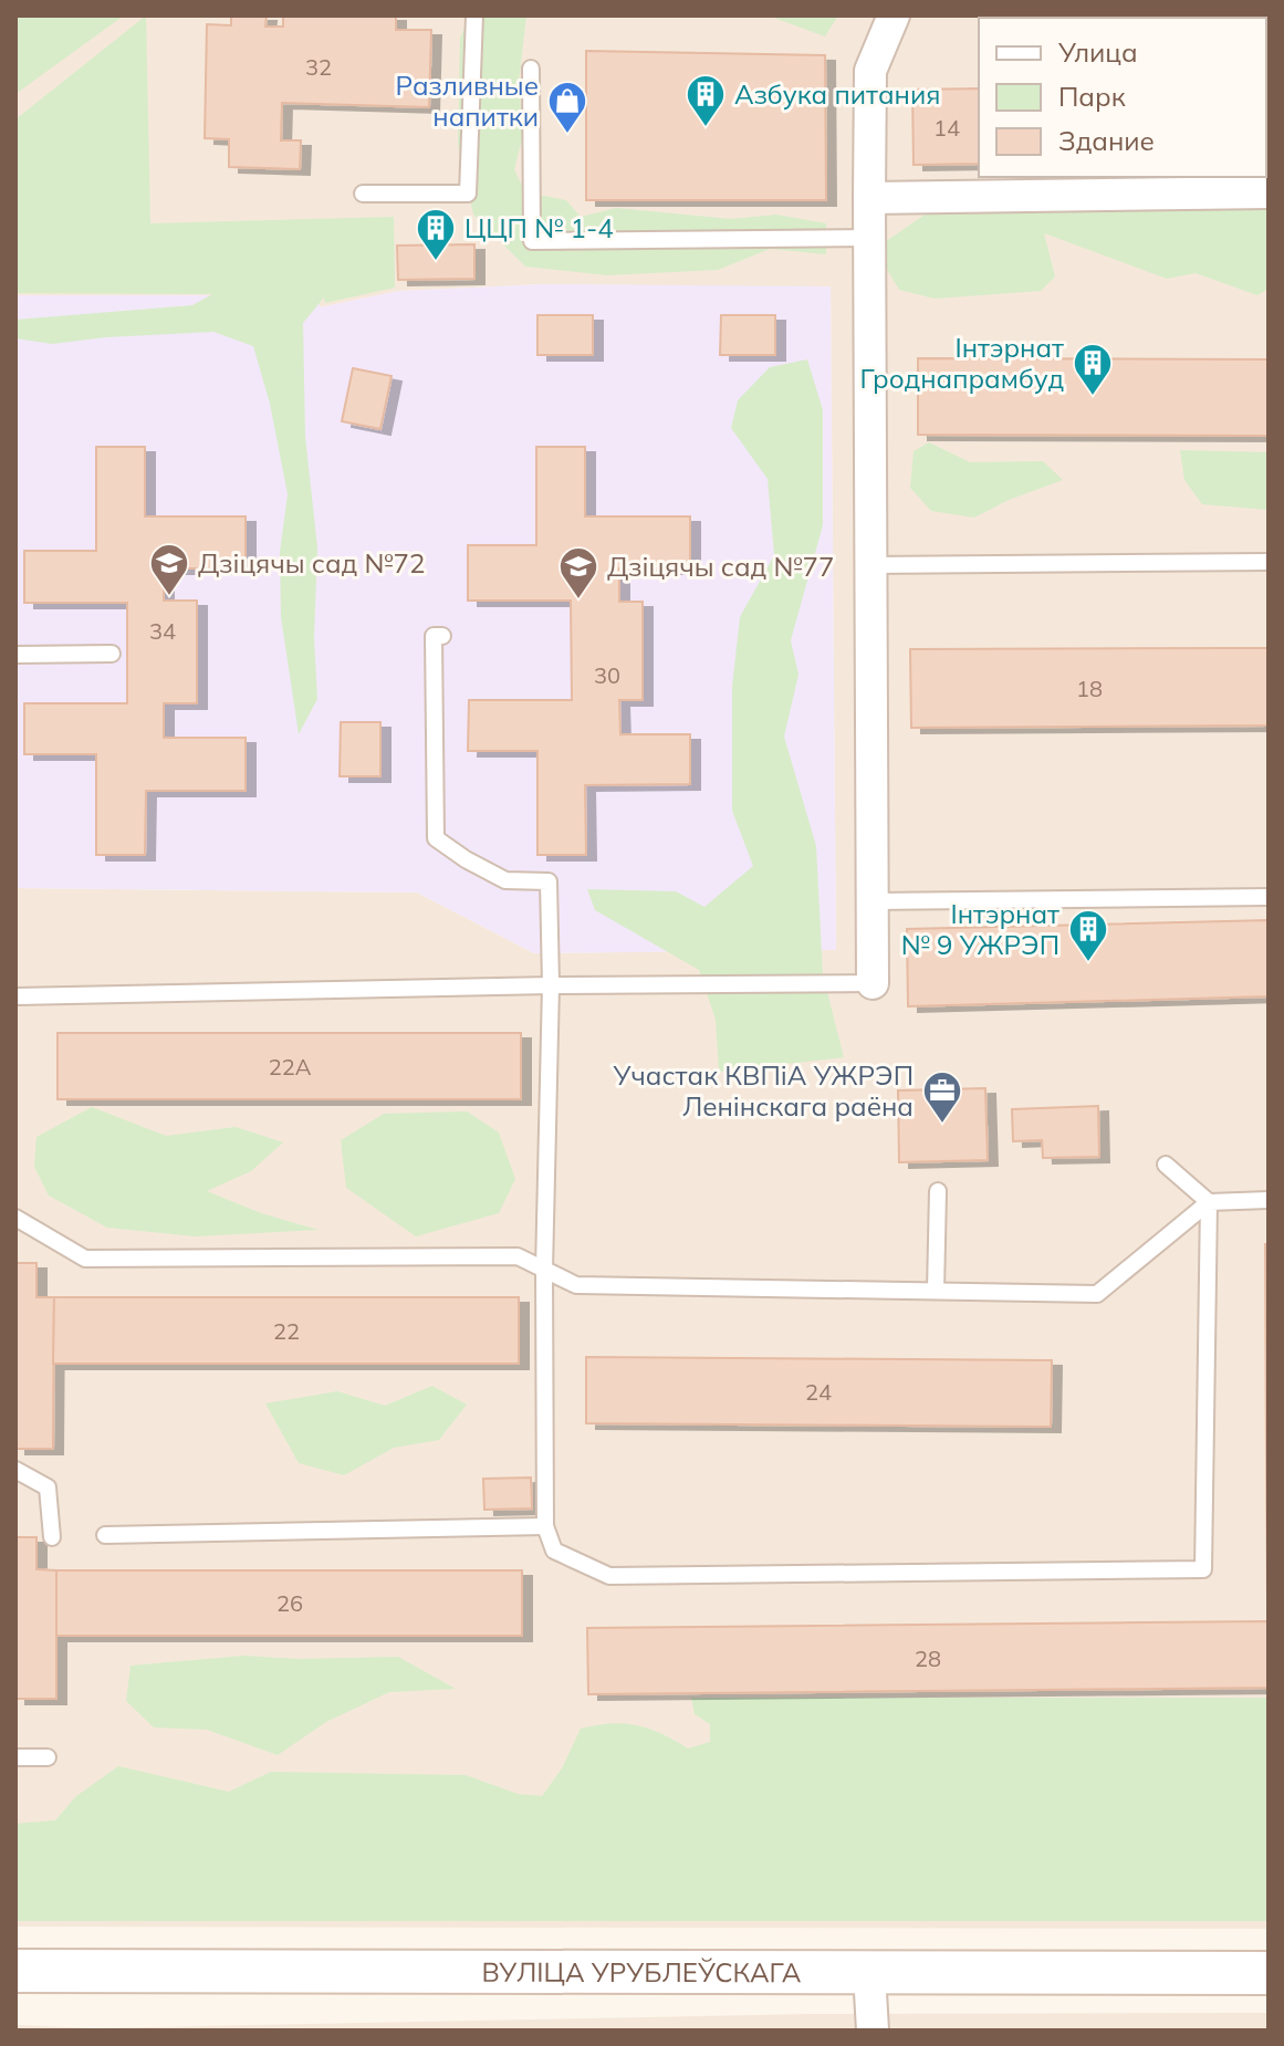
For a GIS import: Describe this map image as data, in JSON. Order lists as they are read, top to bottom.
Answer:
{
  "streets": {
    "street": ["ВУЛІЦА УРУБЛЕЎСКАГА"]
  },
  "places": {
    "building": [
      "Азбука питания",
      "ЦЦП № 1-4",
      "Інтэрнат Гроднапрамбуд",
      "Інтэрнат № 9 УЖРЭП"
    ],
    "shop": ["Разливные напитки"],
    "school or university": ["Дзіцячы сад №72", "Дзіцячы сад №77"],
    "office": ["Участак КВПіА УЖРЭП Ленінскага раёна"]
  },
  "house_numbers": [
    "32",
    "14",
    "34",
    "30",
    "18",
    "22А",
    "22",
    "24",
    "26",
    "28"
  ],
  "legend": ["Улица", "Парк", "Здание"]
}
